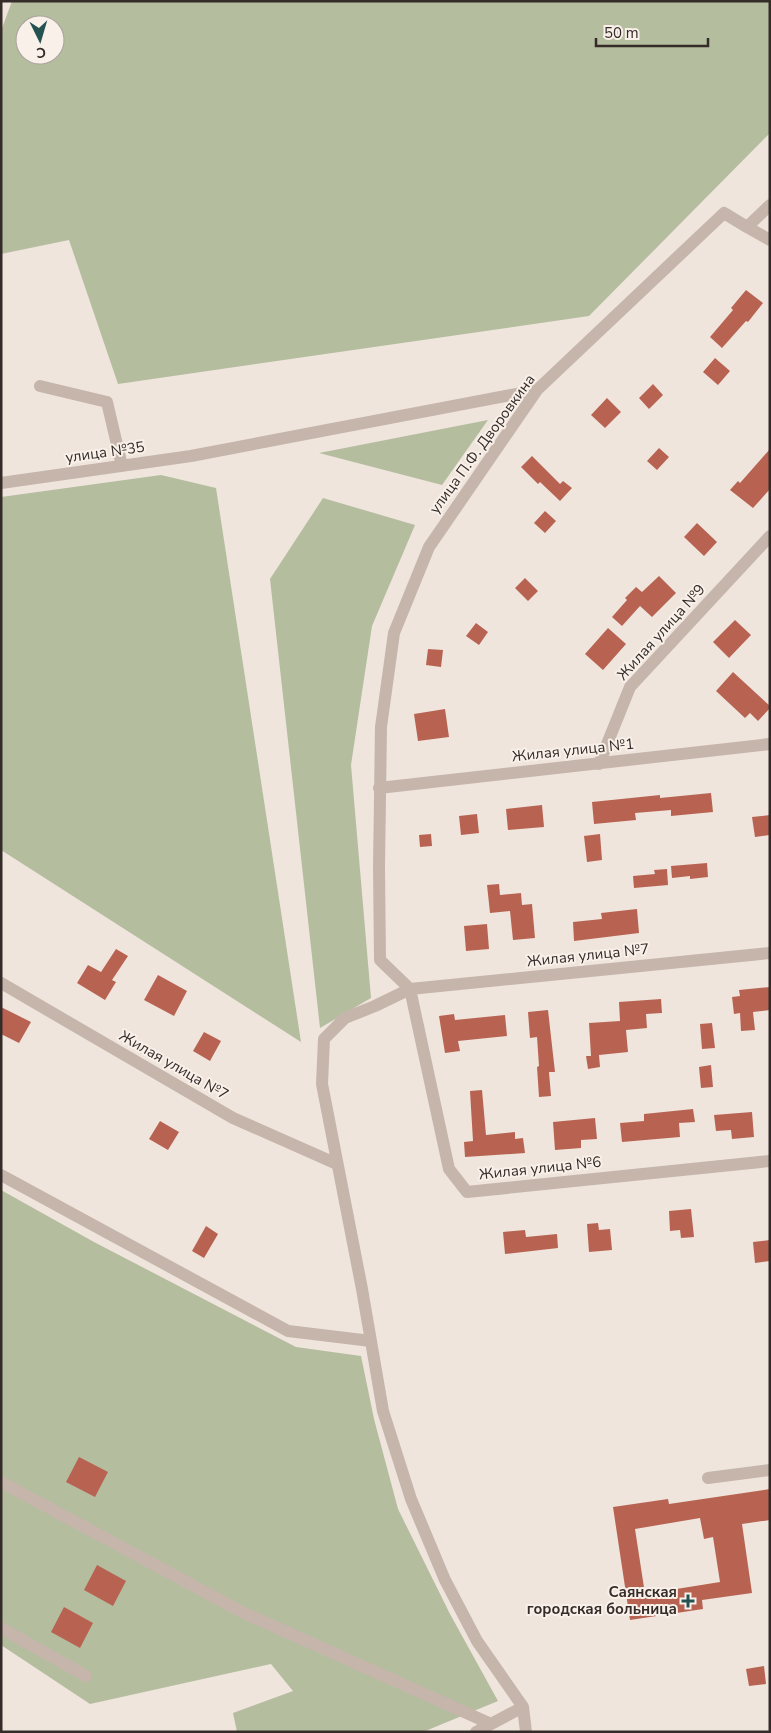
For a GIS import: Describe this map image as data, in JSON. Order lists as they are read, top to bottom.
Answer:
{
  "streets": {
    "street": [
      "улица П.Ф. Дворовкина",
      "улица №35",
      "Жилая улица №9",
      "Жилая улица №1",
      "Жилая улица №7",
      "Жилая улица №6"
    ]
  },
  "crossings": [
    ["улица П.Ф. Дворовкина", "улица №35"],
    ["улица П.Ф. Дворовкина", "Жилая улица №1"],
    ["улица П.Ф. Дворовкина", "Жилая улица №7"],
    ["улица П.Ф. Дворовкина", "Жилая улица №6"],
    ["Жилая улица №9", "Жилая улица №1"],
    ["Жилая улица №7", "Жилая улица №6"]
  ],
  "places": {
    "health": ["Саянская городская больница"]
  },
  "scale_bar": "50 m",
  "north": "bottom"
}
